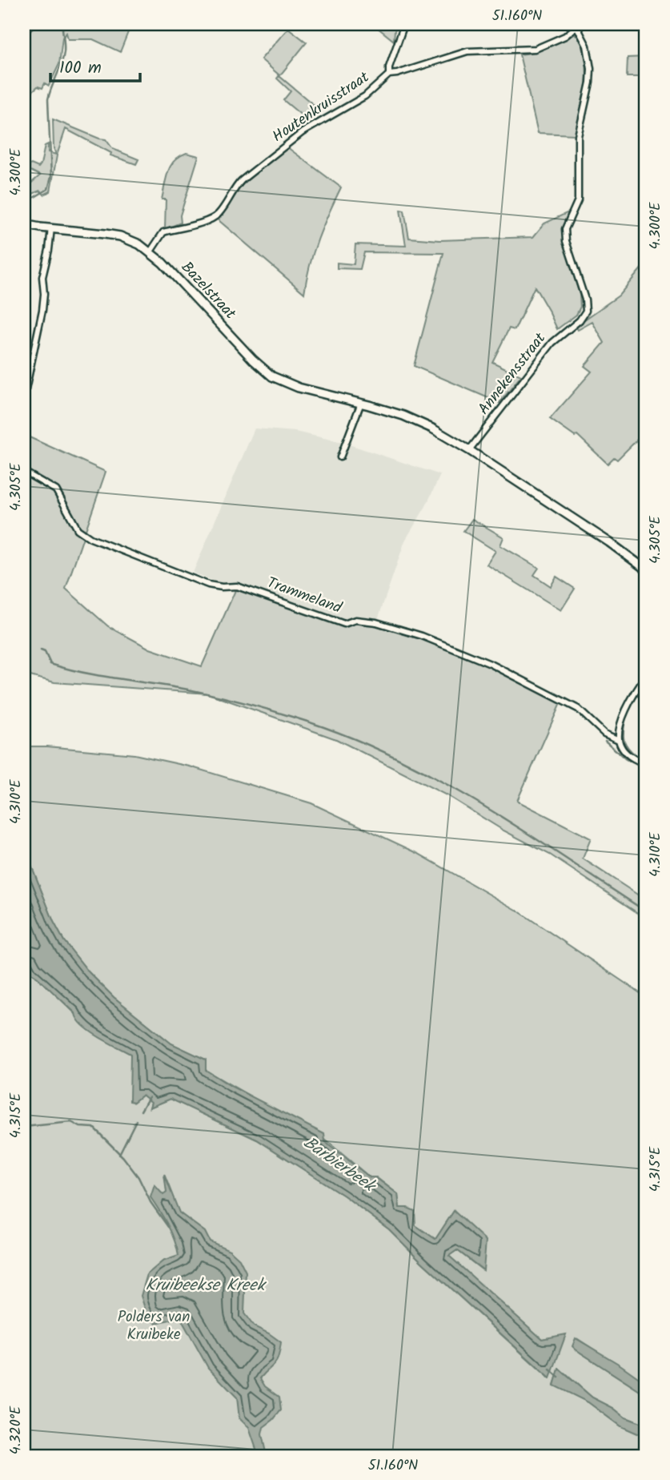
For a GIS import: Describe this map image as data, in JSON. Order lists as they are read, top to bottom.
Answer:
{
  "streets": {
    "main road": ["Bazelstraat"],
    "street": ["Houtenkruisstraat", "Annekensstraat", "Trammeland"]
  },
  "crossings": [
    ["Houtenkruisstraat", "Bazelstraat"],
    ["Bazelstraat", "Annekensstraat"]
  ],
  "water": ["Barbierbeek", "Kruibeekse Kreek"],
  "parks": ["Polders van Kruibeke"],
  "scale_bar": "100 m",
  "coordinates": [
    "51.160°N",
    "4.300°E",
    "4.305°E",
    "4.310°E",
    "4.315°E",
    "4.320°E"
  ]
}
